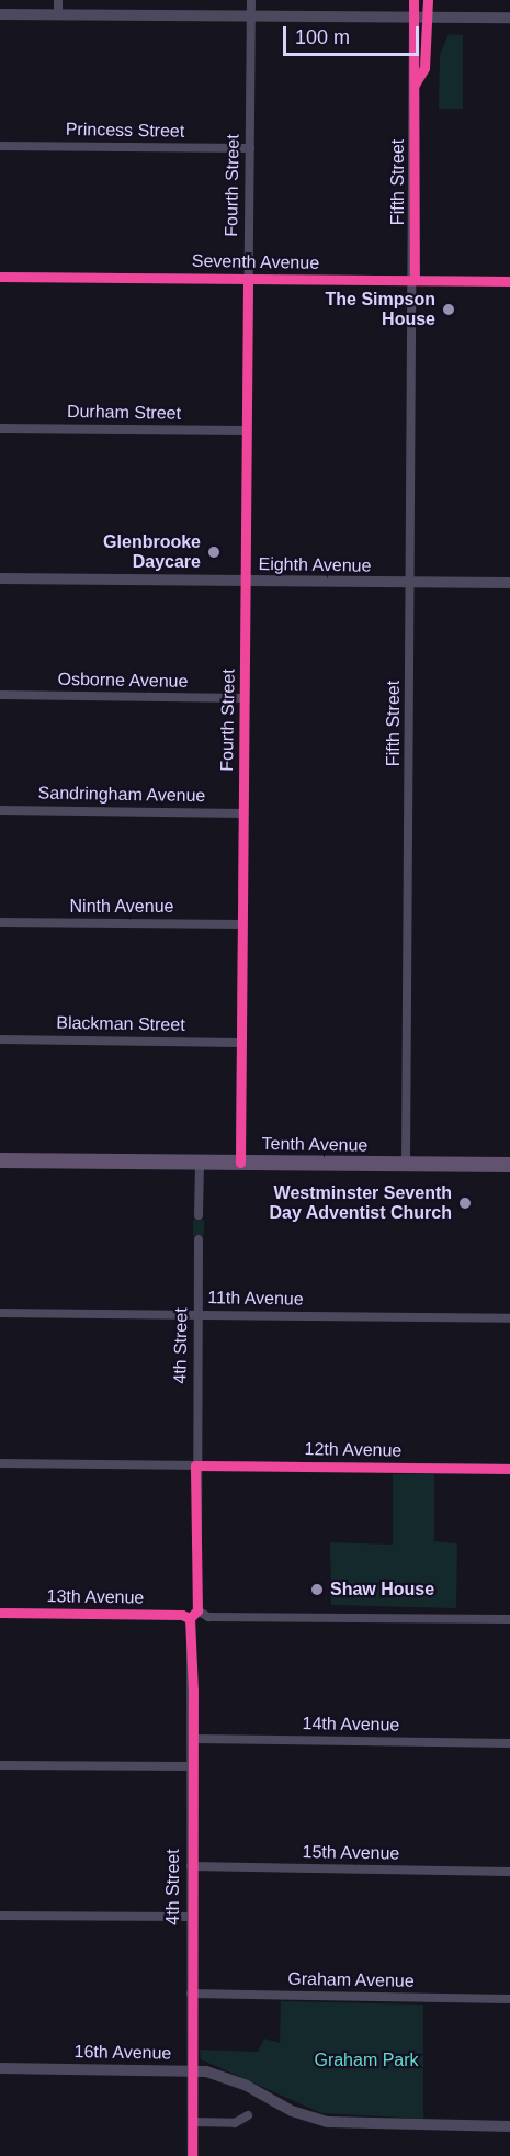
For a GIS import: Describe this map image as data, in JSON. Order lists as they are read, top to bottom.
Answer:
{
  "streets": {
    "main road": ["Tenth Avenue"],
    "street": [
      "Princess Street",
      "Fifth Street",
      "Fourth Street",
      "Seventh Avenue",
      "Durham Street",
      "Eighth Avenue",
      "Osborne Avenue",
      "Sandringham Avenue",
      "Ninth Avenue",
      "Blackman Street",
      "11th Avenue",
      "4th Street",
      "12th Avenue",
      "13th Avenue",
      "14th Avenue",
      "15th Avenue",
      "Graham Avenue",
      "16th Avenue"
    ]
  },
  "crossings": [
    ["Princess Street", "Fourth Street"],
    ["Fifth Street", "Seventh Avenue"],
    ["Fifth Street", "Eighth Avenue"],
    ["Fifth Street", "Tenth Avenue"],
    ["Fourth Street", "Seventh Avenue"],
    ["Fourth Street", "Durham Street"],
    ["Fourth Street", "Eighth Avenue"],
    ["Fourth Street", "Osborne Avenue"],
    ["Fourth Street", "Sandringham Avenue"],
    ["Fourth Street", "Ninth Avenue"],
    ["Fourth Street", "Blackman Street"],
    ["Fourth Street", "Tenth Avenue"],
    ["11th Avenue", "4th Street"],
    ["4th Street", "12th Avenue"],
    ["4th Street", "13th Avenue"],
    ["4th Street", "14th Avenue"],
    ["4th Street", "15th Avenue"],
    ["4th Street", "Graham Avenue"],
    ["4th Street", "16th Avenue"]
  ],
  "parks": ["Graham Park"],
  "places": [
    "The Simpson House",
    "Glenbrooke Daycare",
    "Westminster Seventh Day Adventist Church",
    "Shaw House"
  ],
  "scale_bar": "100 m"
}
